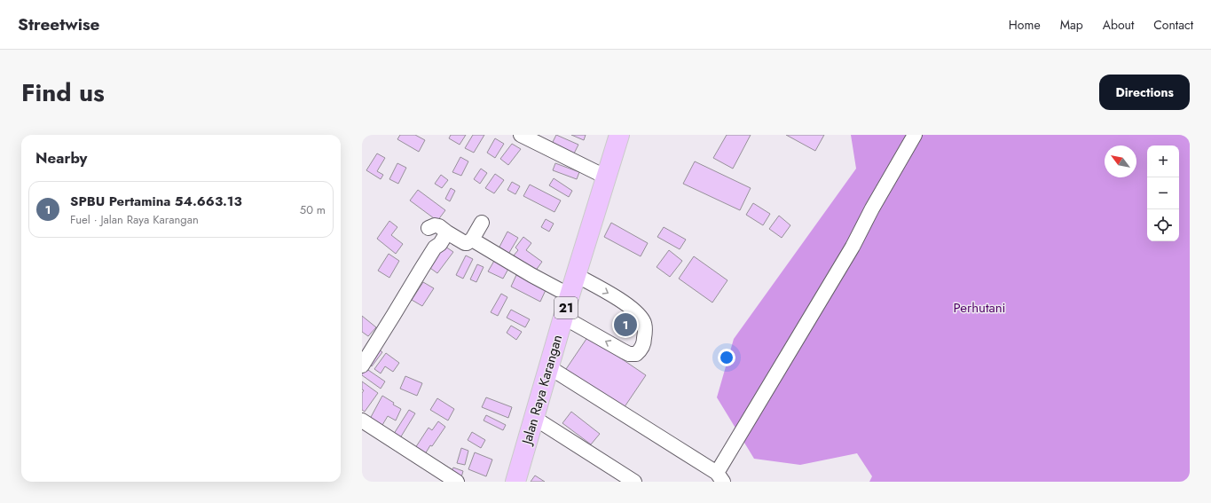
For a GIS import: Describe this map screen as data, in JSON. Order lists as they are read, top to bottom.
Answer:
{
  "streets": {
    "highway": ["21", "Jalan Raya Karangan"]
  },
  "parks": ["Perhutani"],
  "north": "top left",
  "page": {
    "header": "Streetwise",
    "nav": [
      "Home",
      "Map",
      "About",
      "Contact"
    ],
    "title": "Find us",
    "buttons": "Directions",
    "heading": "Nearby",
    "map_buttons": ["+", "−"],
    "list": [
      {
        "mark": "1",
        "name": "SPBU Pertamina 54.663.13",
        "note": "Fuel · Jalan Raya Karangan",
        "value": "50 m"
      }
    ],
    "pins": "1"
  }
}
